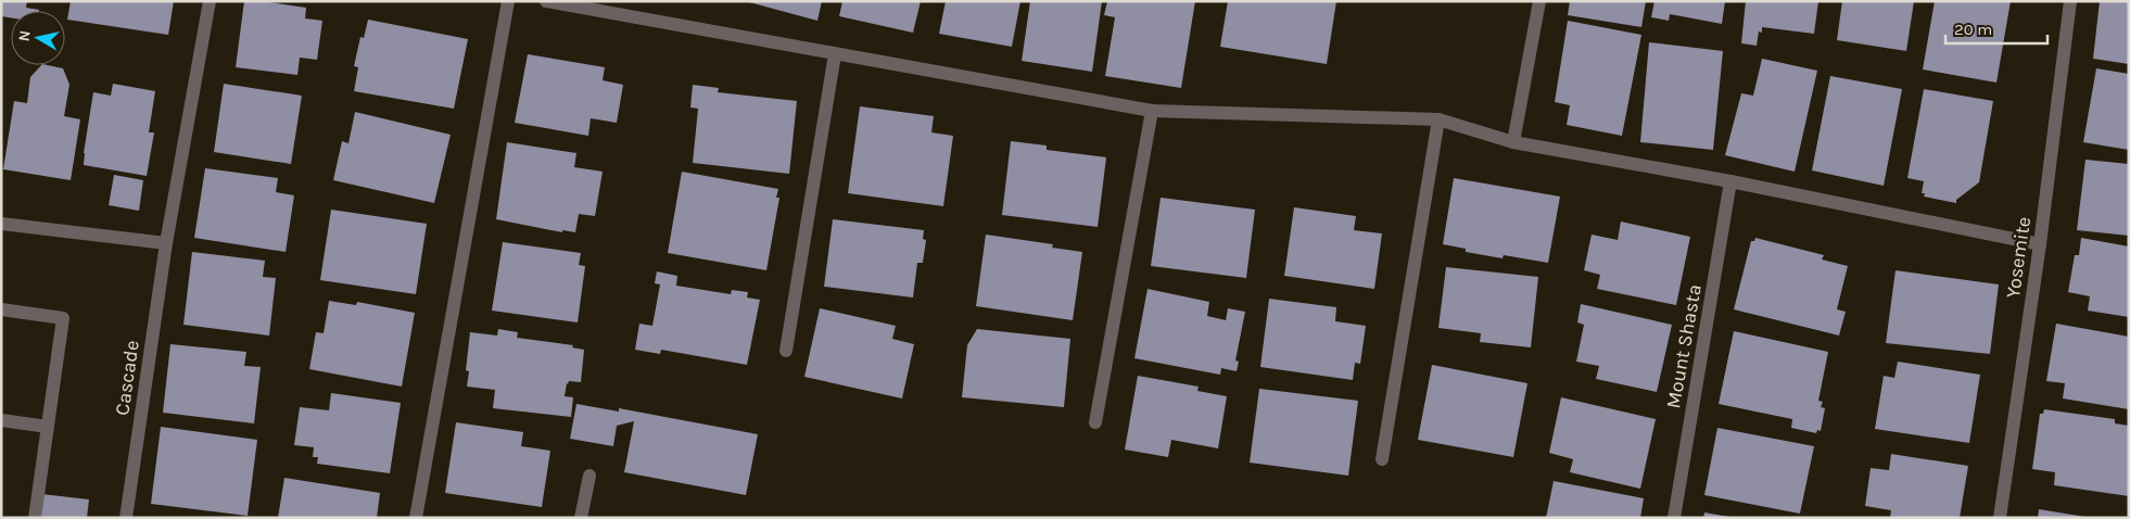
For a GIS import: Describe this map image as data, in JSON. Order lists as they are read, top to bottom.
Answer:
{
  "streets": {
    "street": ["Yosemite", "Mount Shasta", "Cascade"]
  },
  "scale_bar": "20 m",
  "north": "left"
}
